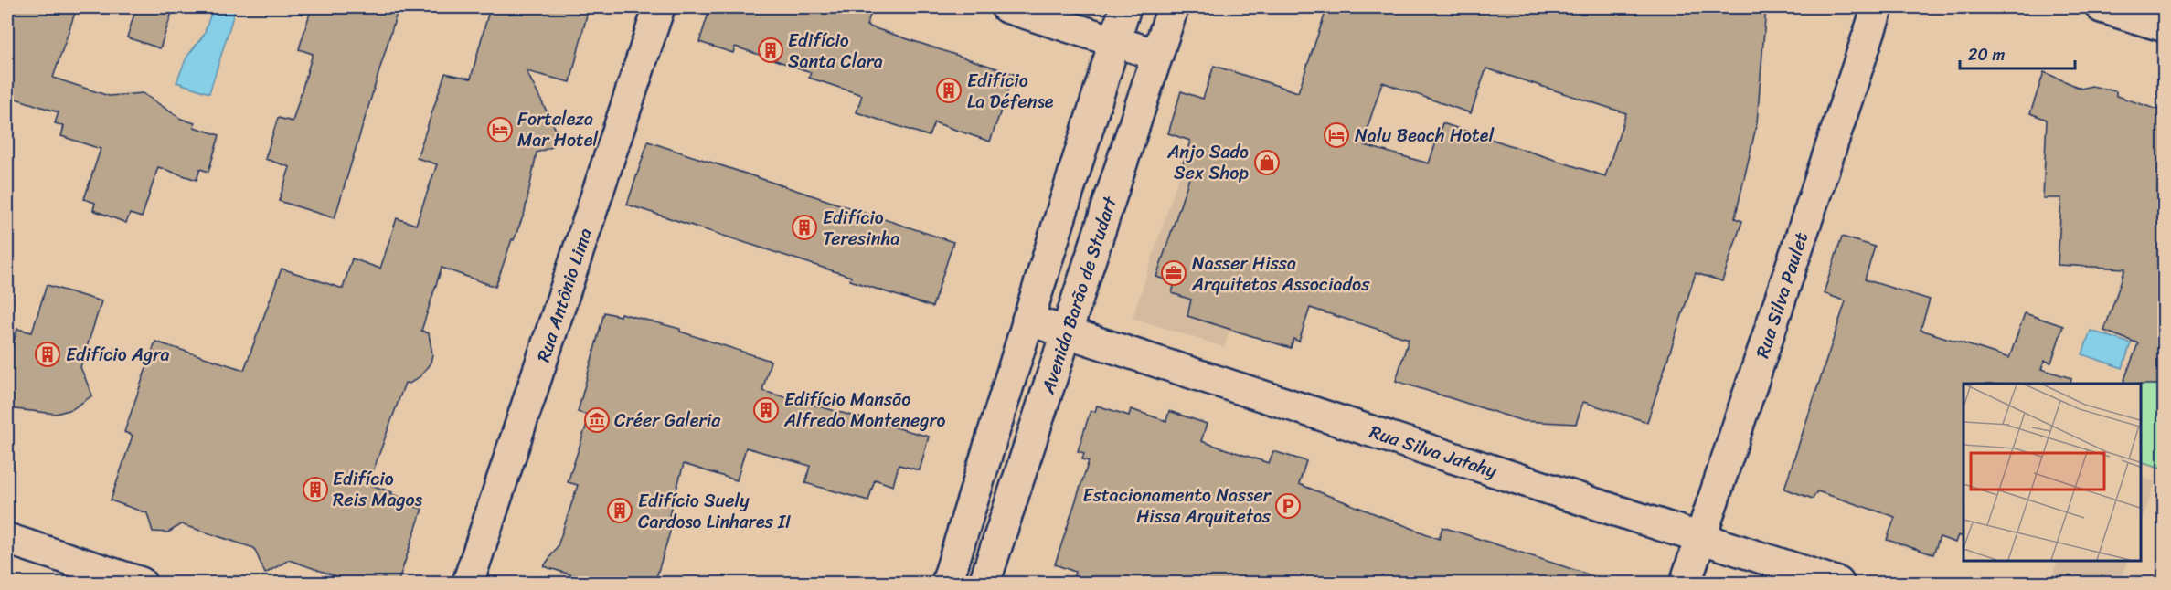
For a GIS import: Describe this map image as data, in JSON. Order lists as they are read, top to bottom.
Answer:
{
  "streets": {
    "street": [
      "Rua Antônio Lima",
      "Avenida Barão de Studart",
      "Rua Silva Paulet",
      "Rua Silva Jatahy"
    ]
  },
  "crossings": [
    ["Avenida Barão de Studart", "Rua Silva Jatahy"],
    ["Rua Silva Paulet", "Rua Silva Jatahy"]
  ],
  "places": {
    "building": [
      "Edifício Santa Clara",
      "Edifício La Défense",
      "Edifício Teresinha",
      "Edifício Agra",
      "Edifício Mansão Alfredo Montenegro",
      "Edifício Reis Magos",
      "Edifício Suely Cardoso Linhares II"
    ],
    "hotel": ["Fortaleza Mar Hotel", "Nalu Beach Hotel"],
    "shop": ["Anjo Sado Sex Shop"],
    "office": ["Nasser Hissa Arquitetos Associados"],
    "museum": ["Créer Galeria"],
    "parking": ["Estacionamento Nasser Hissa Arquitetos"]
  },
  "scale_bar": "20 m"
}
